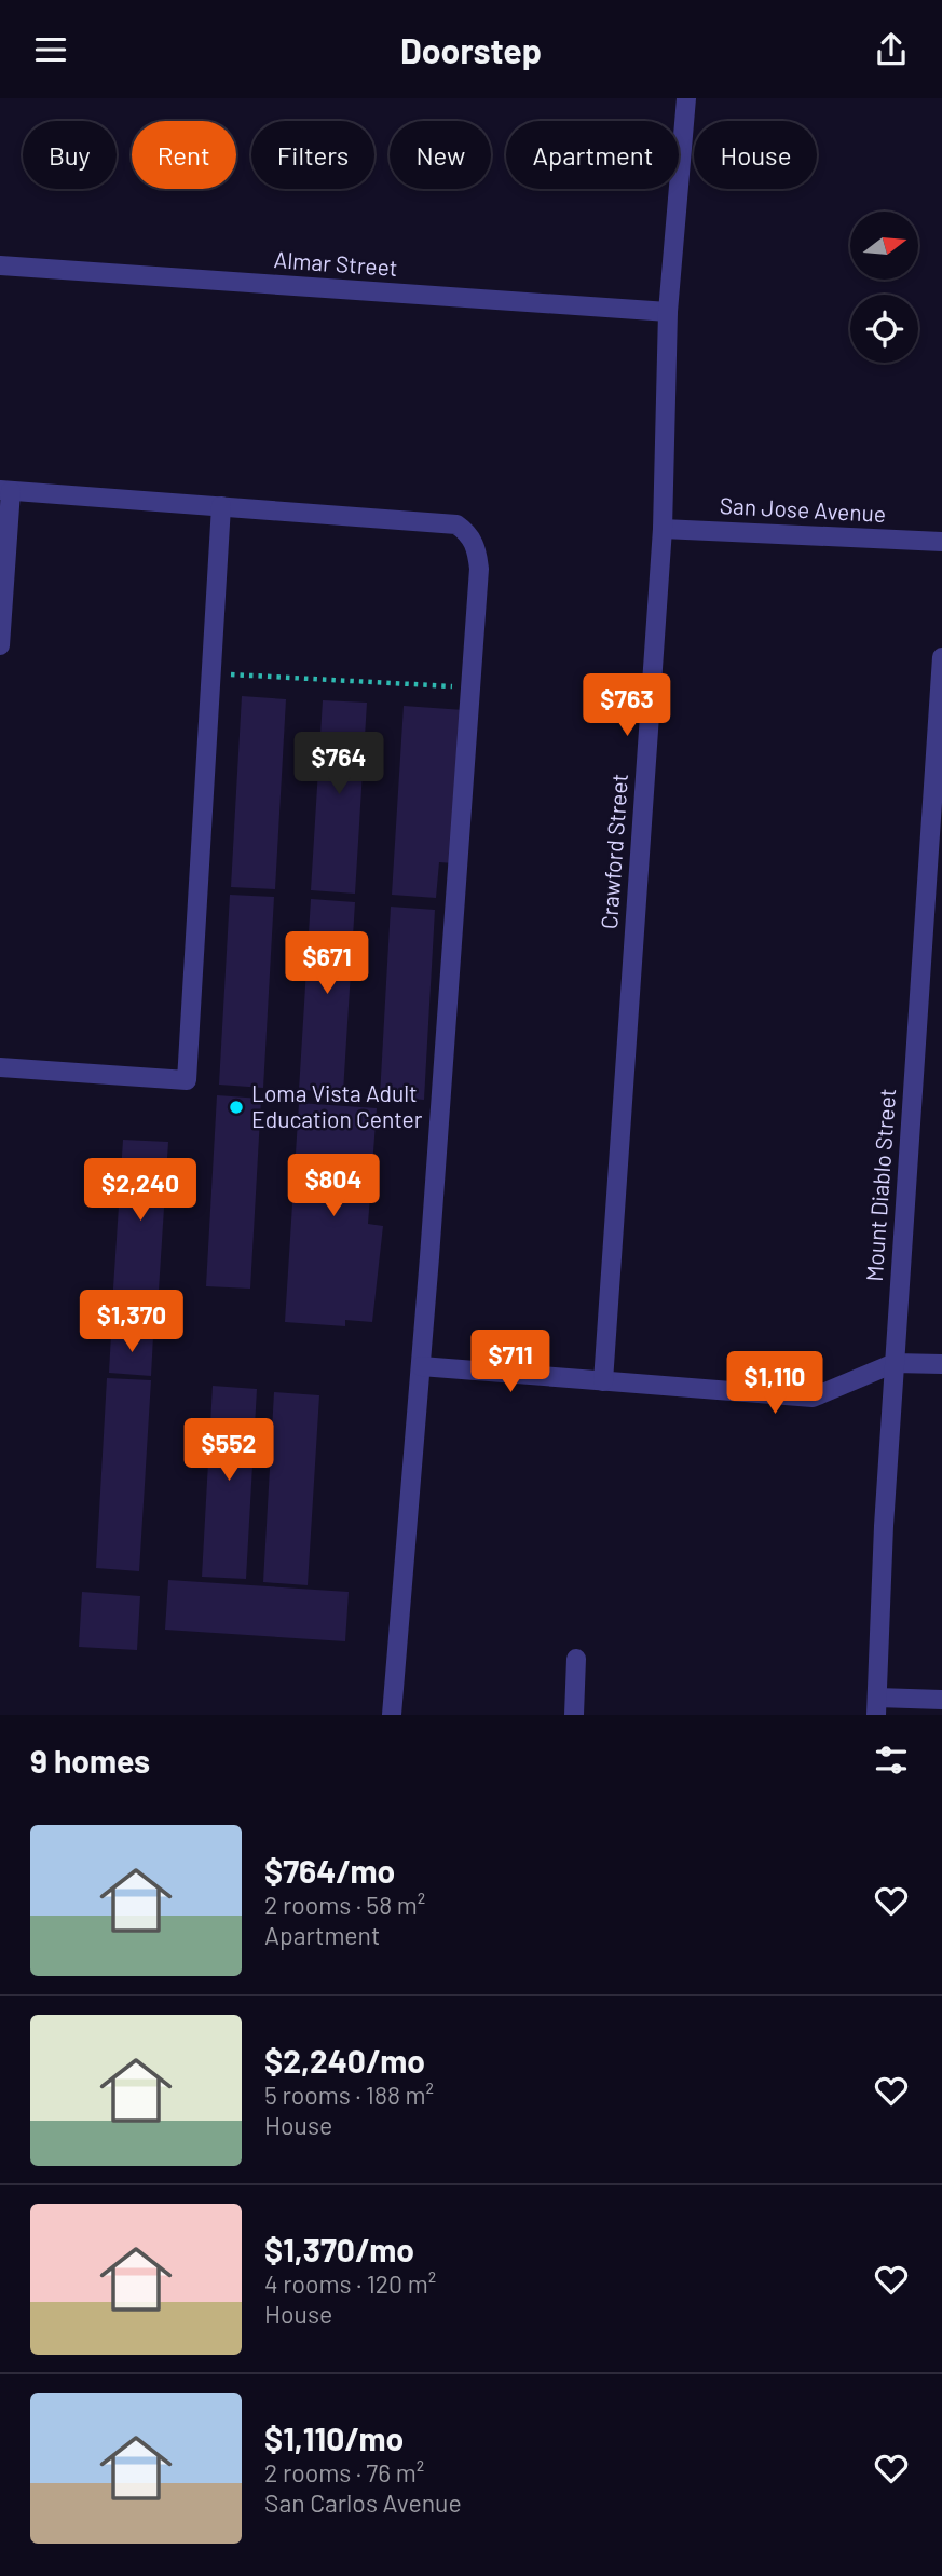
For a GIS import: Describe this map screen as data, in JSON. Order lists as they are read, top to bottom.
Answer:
{
  "streets": {
    "street": [
      "Almar Street",
      "San Jose Avenue",
      "Crawford Street",
      "Mount Diablo Street"
    ]
  },
  "crossings": [
    ["Almar Street", "Crawford Street"],
    ["San Jose Avenue", "Crawford Street"]
  ],
  "places": ["Loma Vista Adult Education Center"],
  "north": "right",
  "page": {
    "header": "Doorstep",
    "chip": [
      "Buy",
      "Rent",
      "Filters",
      "New",
      "Apartment",
      "House"
    ],
    "price": [
      "$763",
      "$764",
      "$671",
      "$804",
      "$2,240",
      "$1,370",
      "$711",
      "$1,110",
      "$552"
    ],
    "heading": "9 homes",
    "list": [
      {
        "name": "$764/mo",
        "note": "2 rooms · 58 m² · Apartment"
      },
      {
        "name": "$2,240/mo",
        "note": "5 rooms · 188 m² · House"
      },
      {
        "name": "$1,370/mo",
        "note": "4 rooms · 120 m² · House"
      },
      {
        "name": "$1,110/mo",
        "note": "2 rooms · 76 m² · San Carlos Avenue"
      }
    ]
  }
}
